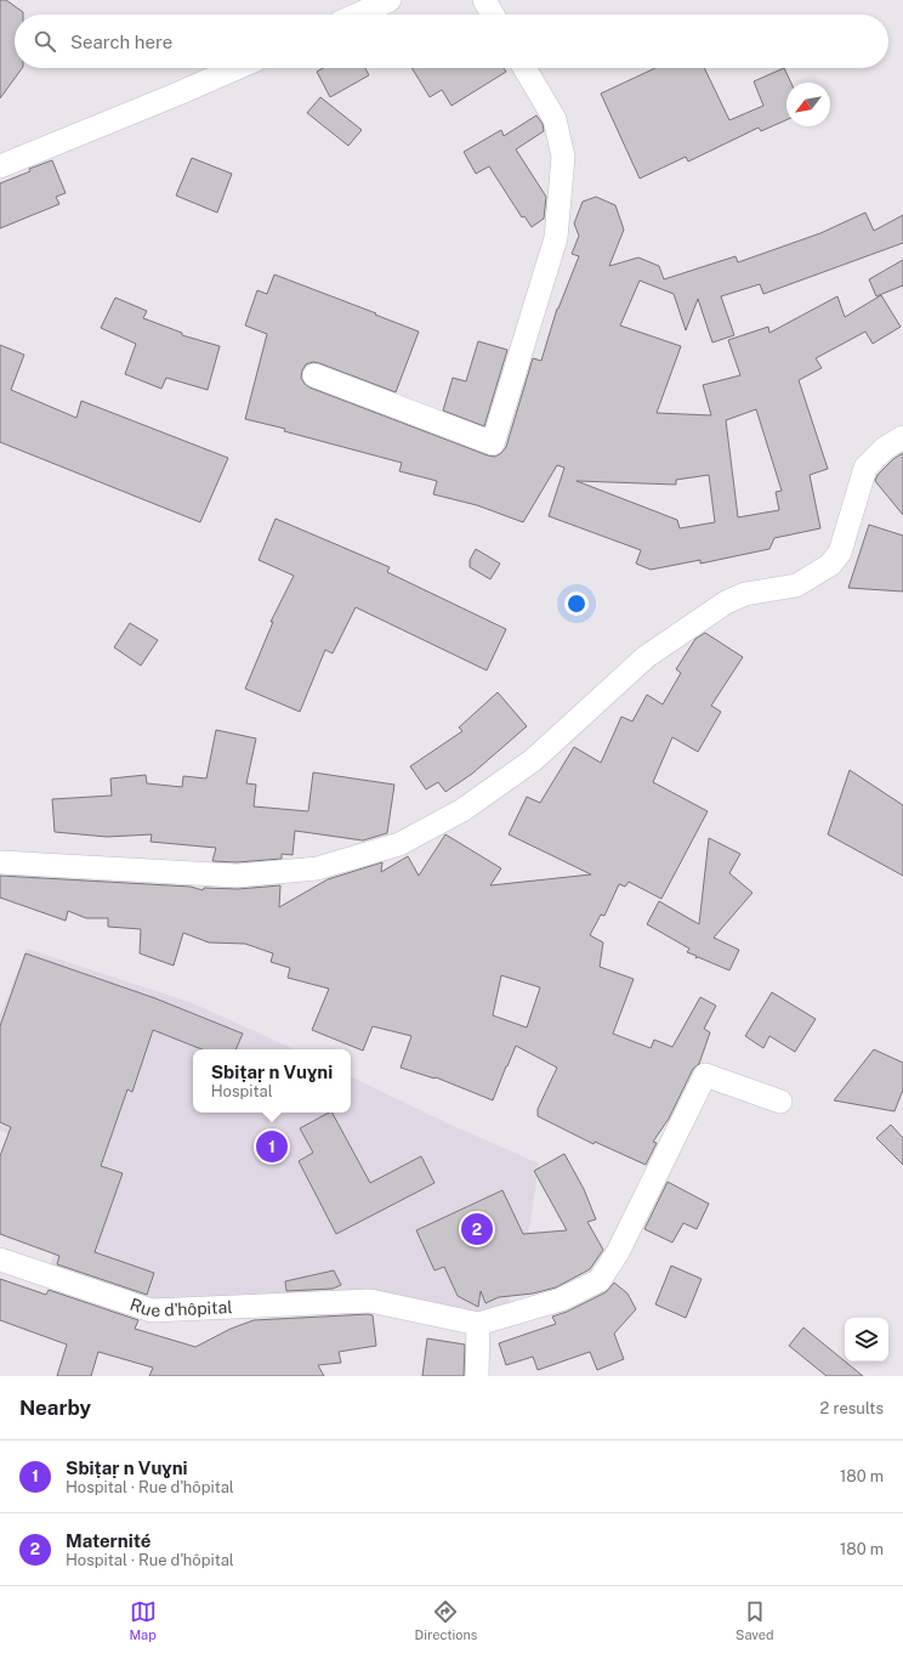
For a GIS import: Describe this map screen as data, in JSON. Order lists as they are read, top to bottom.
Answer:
{
  "streets": {
    "street": ["Rue d'hôpital"]
  },
  "north": "bottom left",
  "page": {
    "search": "Search here",
    "popup": ["Sbiṭaṛ n Vuɣni", "Hospital"],
    "pins": ["1", "2"],
    "heading": ["Nearby", "2 results"],
    "list": [
      {
        "mark": "1",
        "name": "Sbiṭaṛ n Vuɣni",
        "note": "Hospital · Rue d'hôpital",
        "value": "180 m"
      },
      {
        "mark": "2",
        "name": "Maternité",
        "note": "Hospital · Rue d'hôpital",
        "value": "180 m"
      }
    ],
    "nav": ["Map", "Directions", "Saved"]
  }
}
